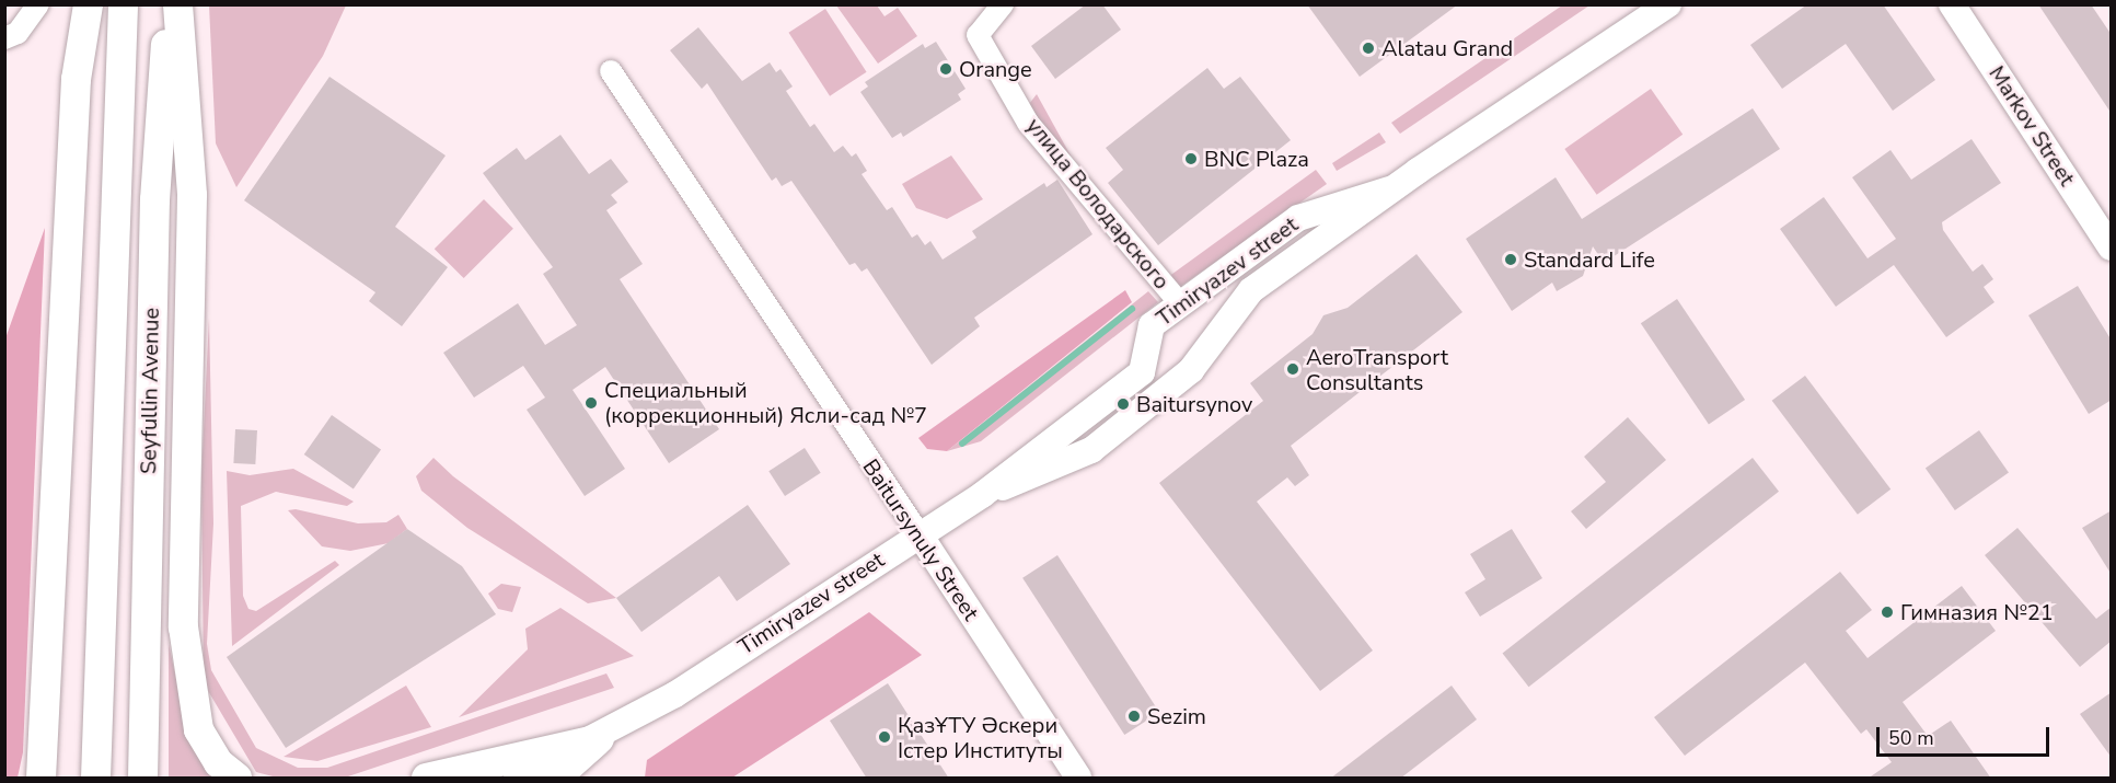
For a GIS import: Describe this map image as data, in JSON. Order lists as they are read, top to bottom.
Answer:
{
  "streets": {
    "main road": ["Seyfullin Avenue"],
    "street": [
      "Markov Street",
      "улица Володарского",
      "Timiryazev street",
      "Baitursynuly Street"
    ]
  },
  "crossings": [
    ["улица Володарского", "Timiryazev street"],
    ["Timiryazev street", "Baitursynuly Street"]
  ],
  "places": [
    "Alatau Grand",
    "Orange",
    "BNC Plaza",
    "Standard Life",
    "AeroTransport Consultants",
    "Специальный (коррекционный) Ясли-сад №7",
    "Baitursynov",
    "Гимназия №21",
    "Sezim",
    "ҚазҰТУ Әскери Істер Институты"
  ],
  "scale_bar": "50 m"
}
